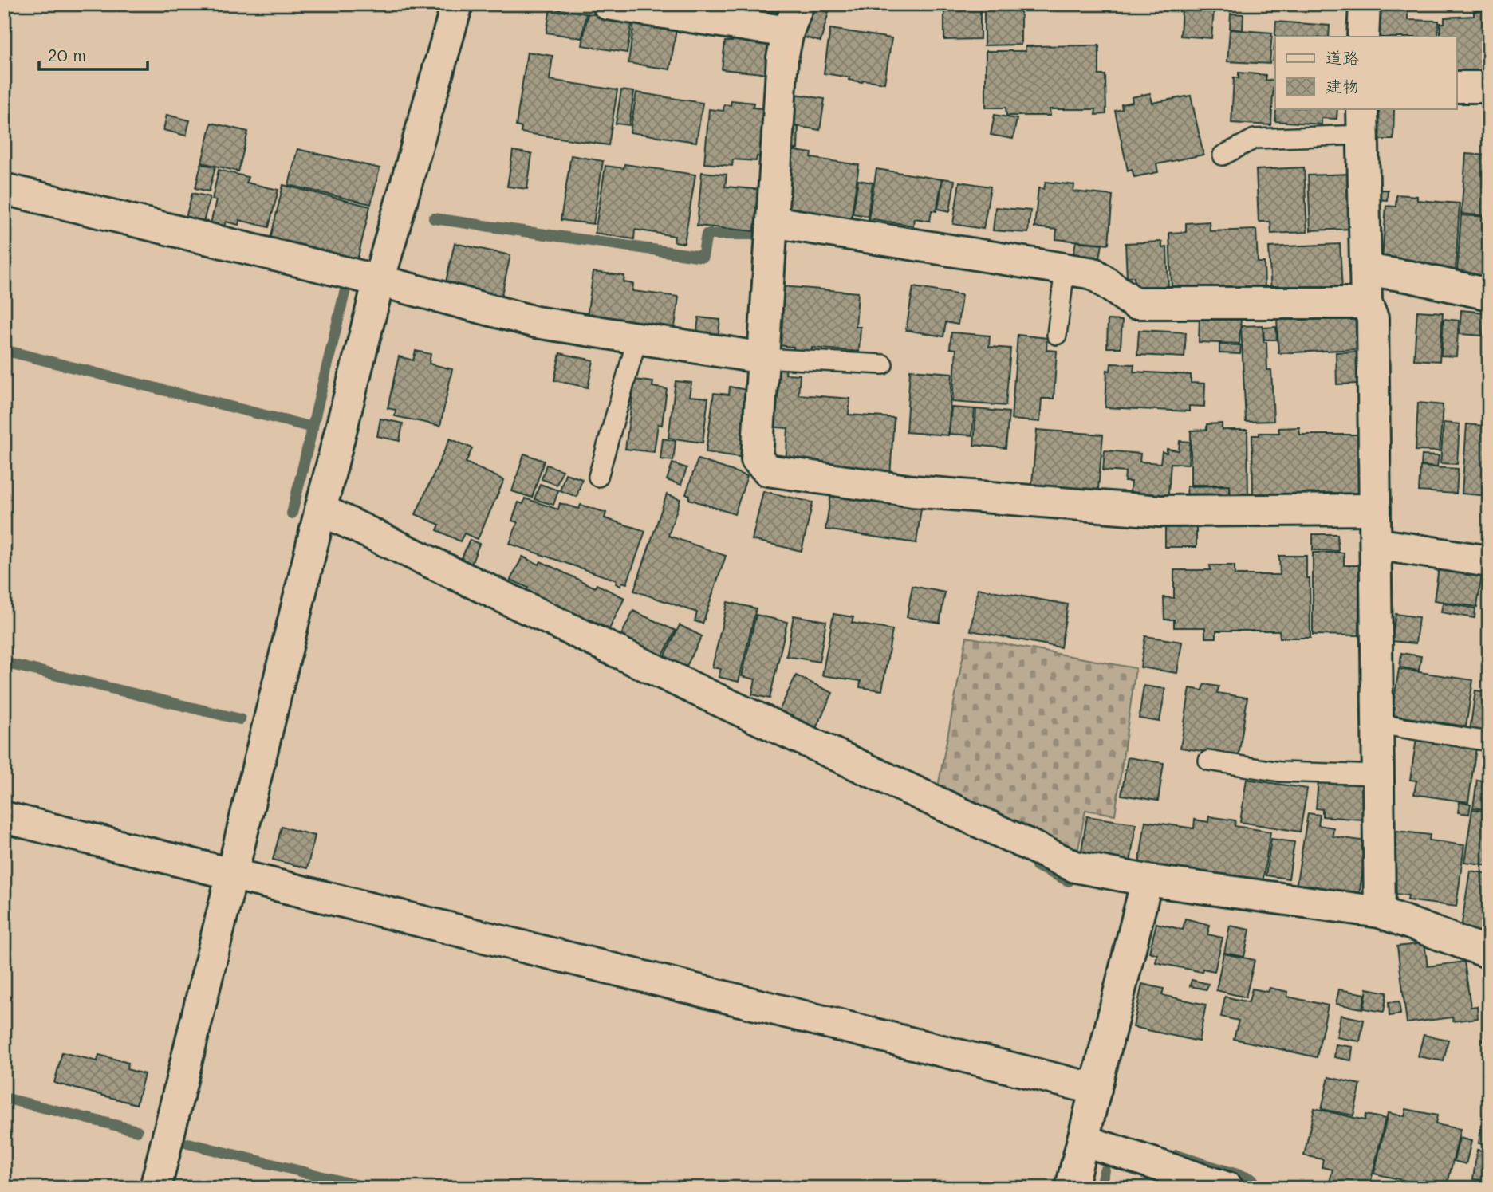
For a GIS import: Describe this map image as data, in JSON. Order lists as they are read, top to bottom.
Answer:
{
  "legend": ["道路", "建物"],
  "scale_bar": "20 m"
}
